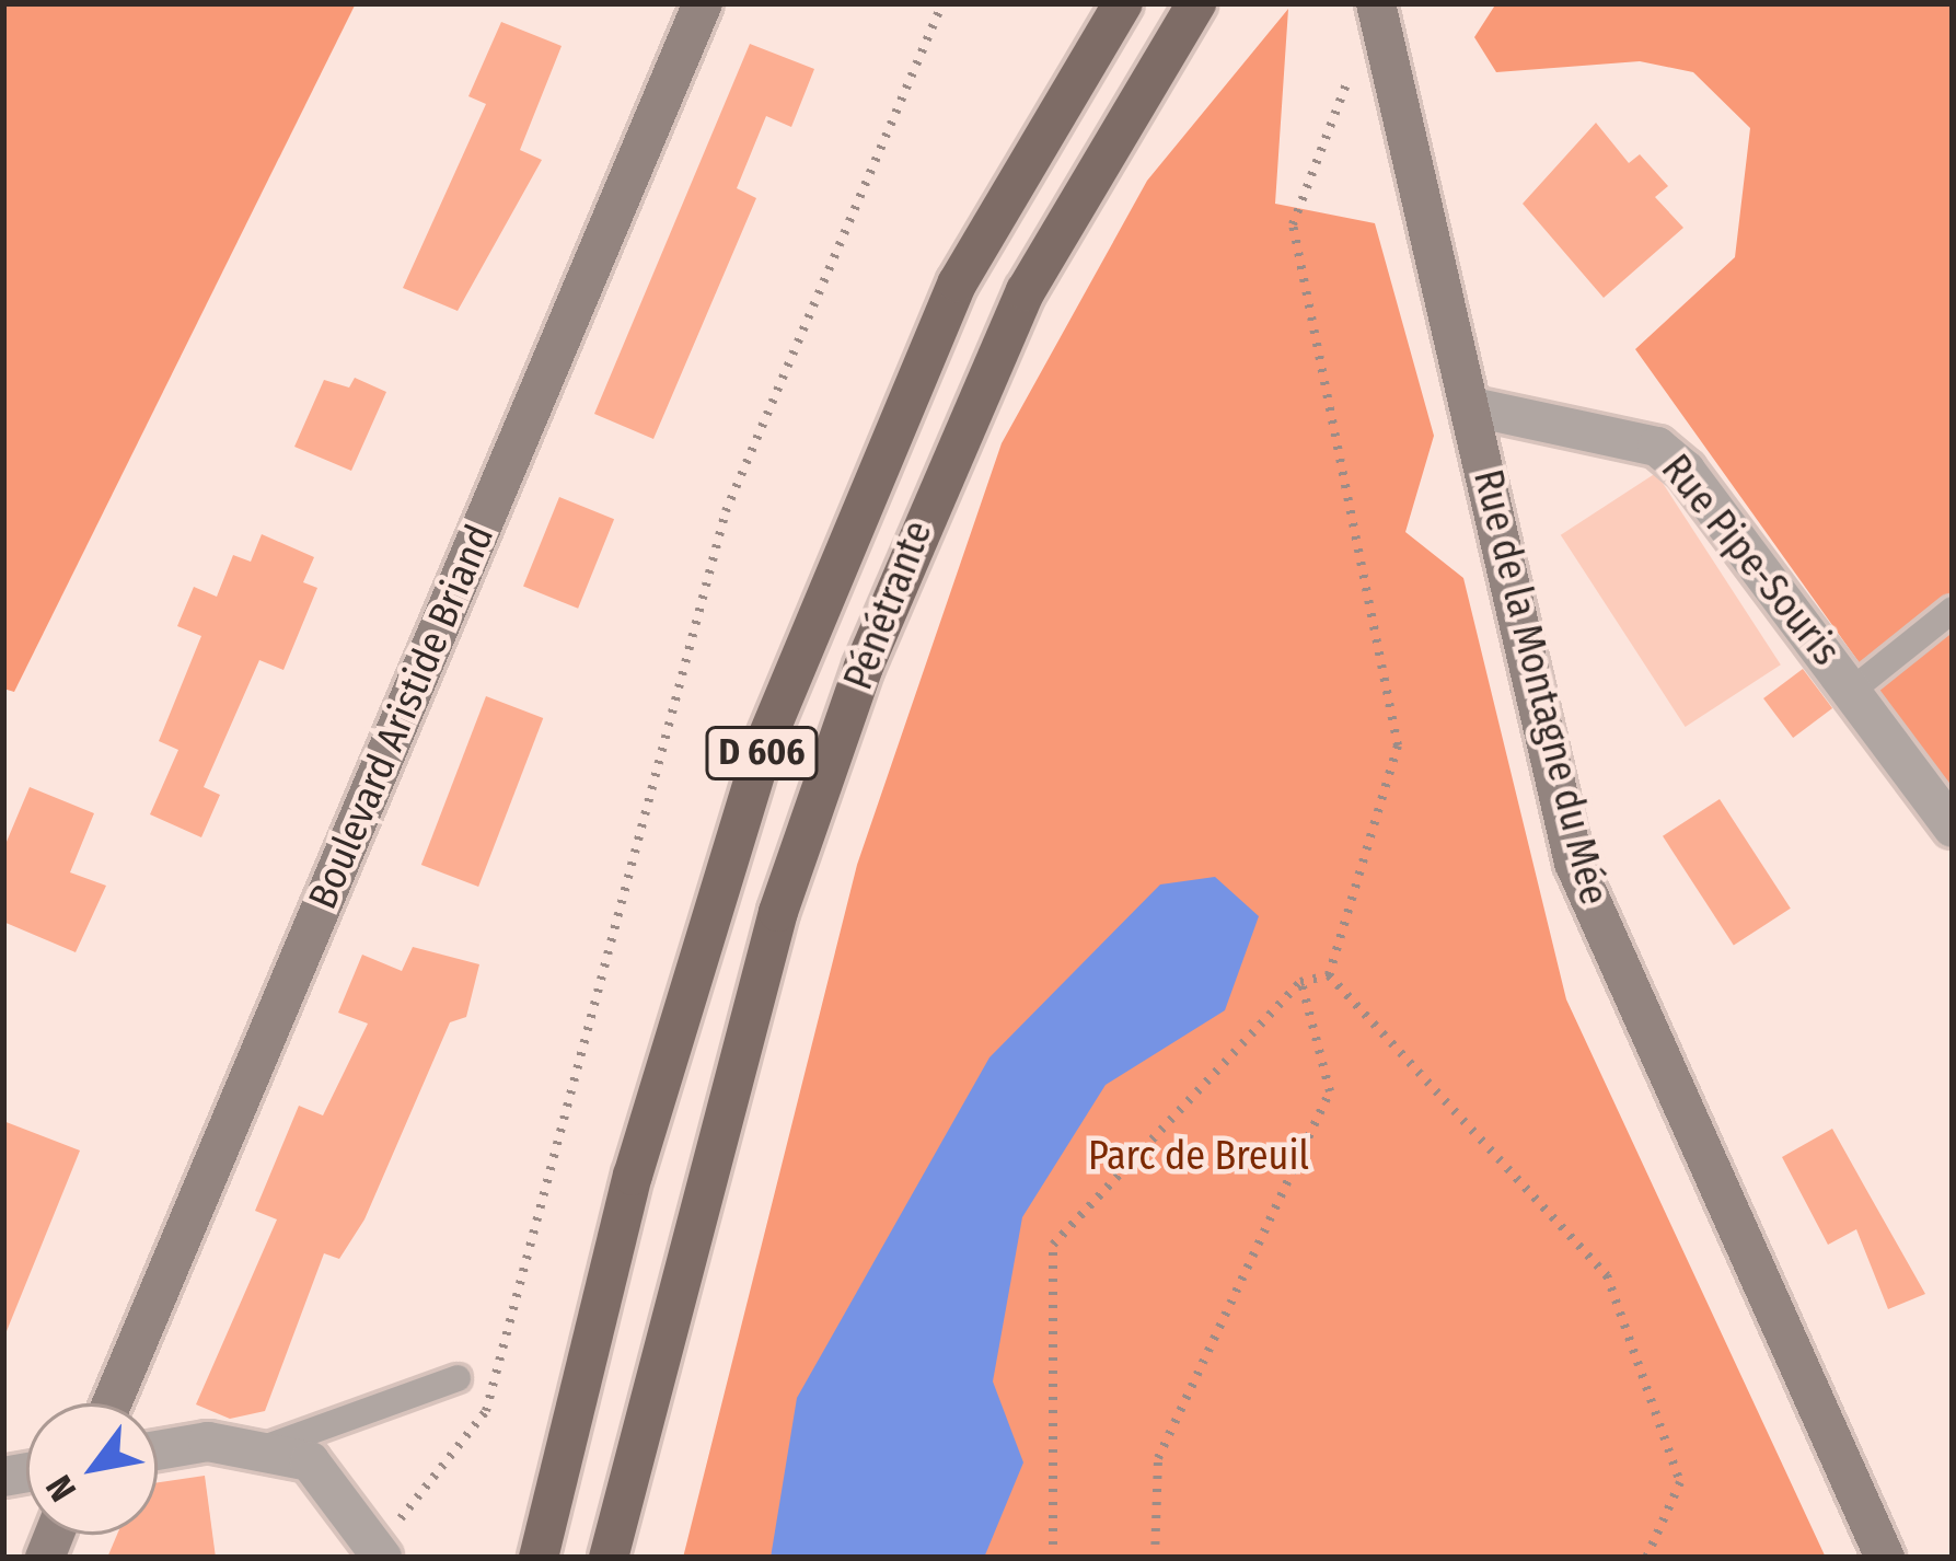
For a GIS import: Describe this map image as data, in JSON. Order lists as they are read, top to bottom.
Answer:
{
  "streets": {
    "main road": ["Pénétrante", "D 606"],
    "street": ["Rue Pipe-Souris", "Rue de la Montagne du Mée", "Boulevard Aristide Briand"]
  },
  "crossings": [
    ["Rue Pipe-Souris", "Rue de la Montagne du Mée"]
  ],
  "parks": ["Parc de Breuil"],
  "north": "bottom left"
}
